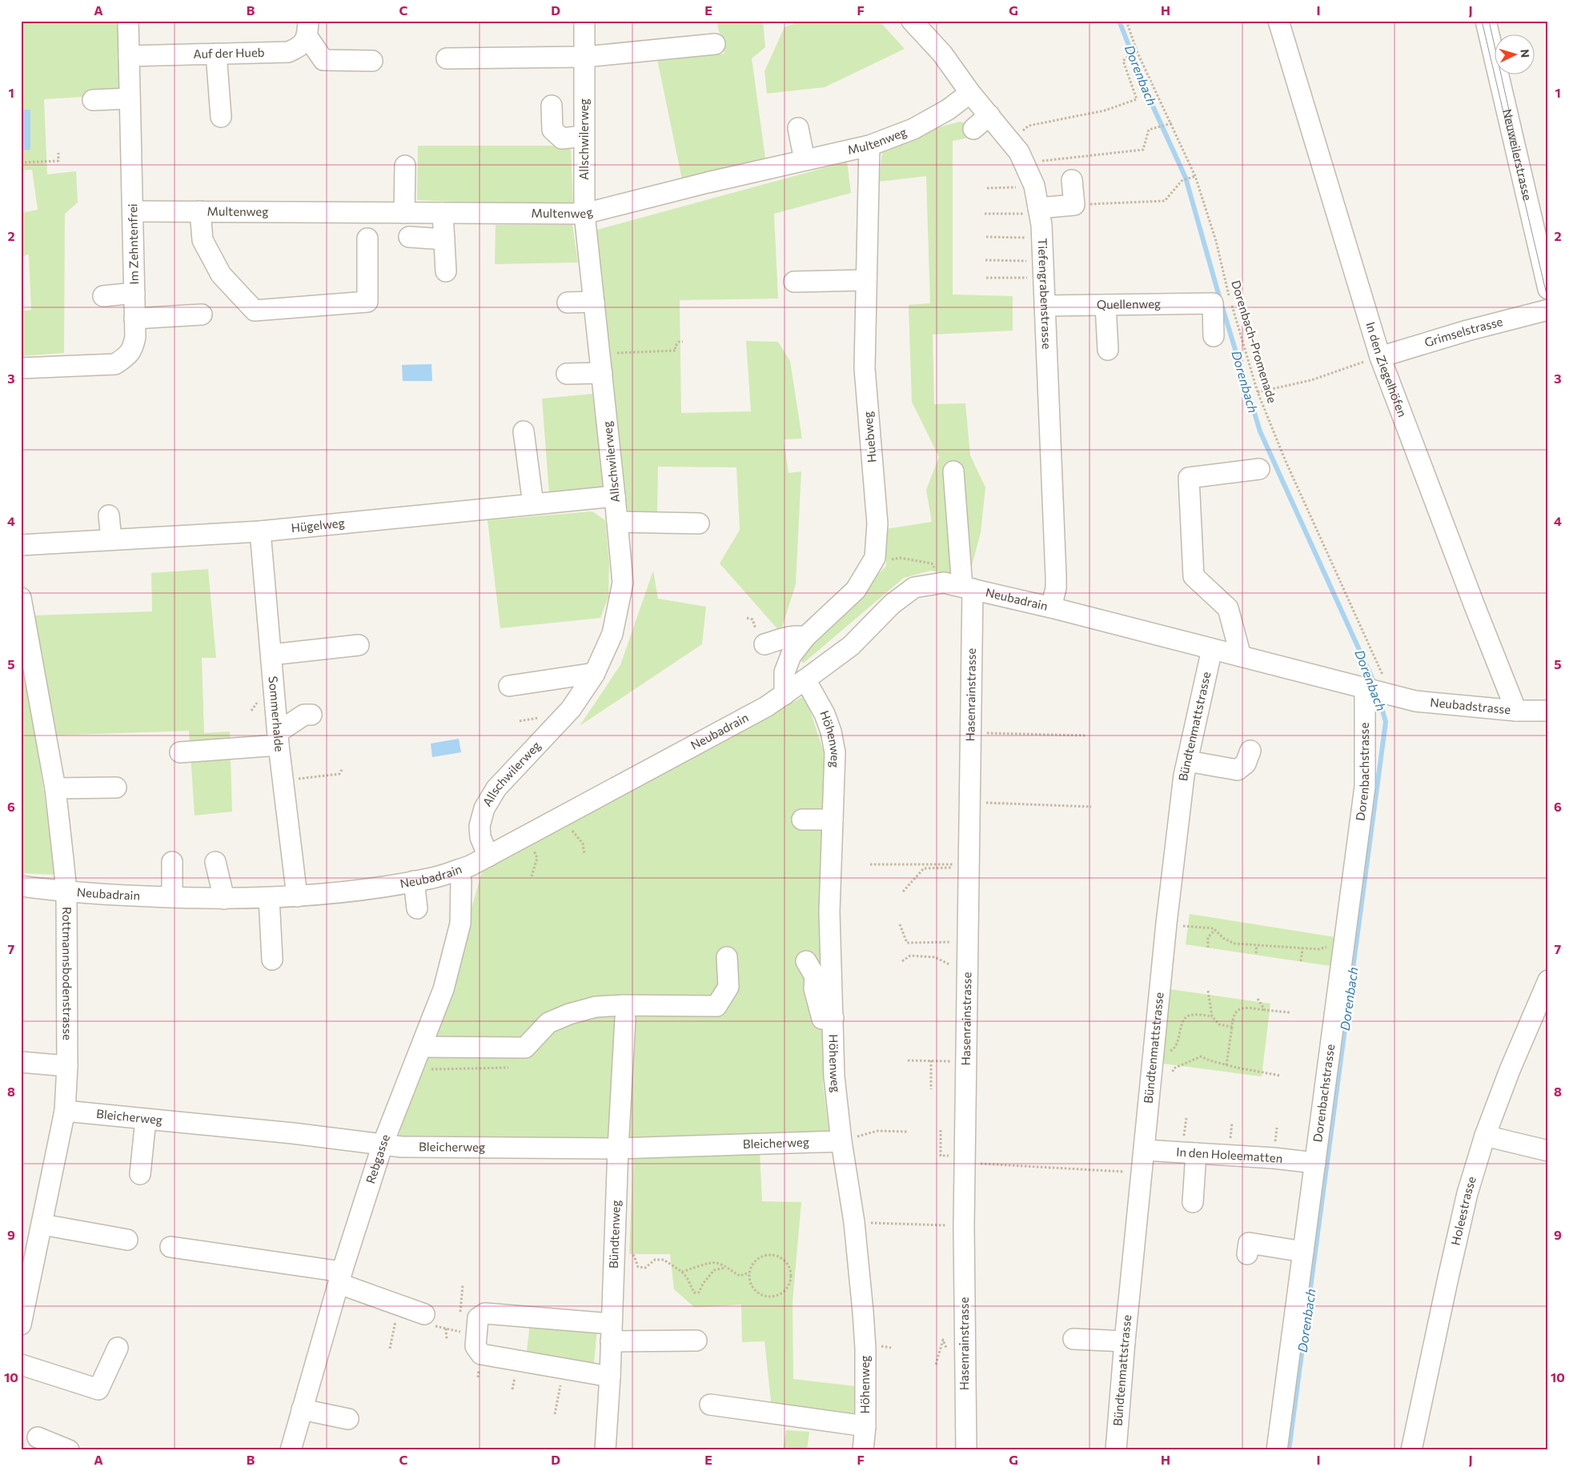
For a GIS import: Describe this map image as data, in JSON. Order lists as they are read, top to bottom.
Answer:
{
  "streets": {
    "street": [
      "Auf der Hueb",
      "Allschwilerweg",
      "Multenweg",
      "Neuweilerstrasse",
      "Im Zehntenfrei",
      "Tiefengrabenstrasse",
      "Quellenweg",
      "Grimselstrasse",
      "In den Ziegelhöfen",
      "Huebweg",
      "Hügelweg",
      "Neubadrain",
      "Hasenrainstrasse",
      "Neubadstrasse",
      "Sommerhalde",
      "Bündtenmattstrasse",
      "Höhenweg",
      "Dorenbachstrasse",
      "Rottmannsbodenstrasse",
      "Bleicherweg",
      "In den Holeematten",
      "Rebgasse",
      "Holeestrasse",
      "Bündtenweg"
    ],
    "path": ["Dorenbach-Promenade"]
  },
  "crossings": [
    ["Auf der Hueb", "Im Zehntenfrei"],
    ["Allschwilerweg", "Multenweg"],
    ["Allschwilerweg", "Hügelweg"],
    ["Allschwilerweg", "Neubadrain"],
    ["Multenweg", "Im Zehntenfrei"],
    ["Multenweg", "Tiefengrabenstrasse"],
    ["Multenweg", "Huebweg"],
    ["Tiefengrabenstrasse", "Quellenweg"],
    ["Tiefengrabenstrasse", "Neubadrain"],
    ["Grimselstrasse", "In den Ziegelhöfen"],
    ["Dorenbach-Promenade", "Neubadrain"],
    ["Dorenbach-Promenade", "Neubadstrasse"],
    ["In den Ziegelhöfen", "Neubadstrasse"],
    ["Huebweg", "Neubadrain"],
    ["Hügelweg", "Sommerhalde"],
    ["Neubadrain", "Hasenrainstrasse"],
    ["Neubadrain", "Neubadstrasse"],
    ["Neubadrain", "Sommerhalde"],
    ["Neubadrain", "Bündtenmattstrasse"],
    ["Neubadrain", "Höhenweg"],
    ["Neubadrain", "Dorenbachstrasse"],
    ["Neubadrain", "Rottmannsbodenstrasse"],
    ["Neubadrain", "Rebgasse"],
    ["Bündtenmattstrasse", "In den Holeematten"],
    ["Höhenweg", "Bleicherweg"],
    ["Dorenbachstrasse", "In den Holeematten"],
    ["Rottmannsbodenstrasse", "Bleicherweg"],
    ["Bleicherweg", "Rebgasse"],
    ["Bleicherweg", "Bündtenweg"]
  ],
  "water": ["Dorenbach"],
  "north": "right",
  "grid": {
    "columns": [
      "A",
      "B",
      "C",
      "D",
      "E",
      "F",
      "G",
      "H",
      "I",
      "J"
    ],
    "rows": [
      "1",
      "2",
      "3",
      "4",
      "5",
      "6",
      "7",
      "8",
      "9",
      "10"
    ]
  }
}
